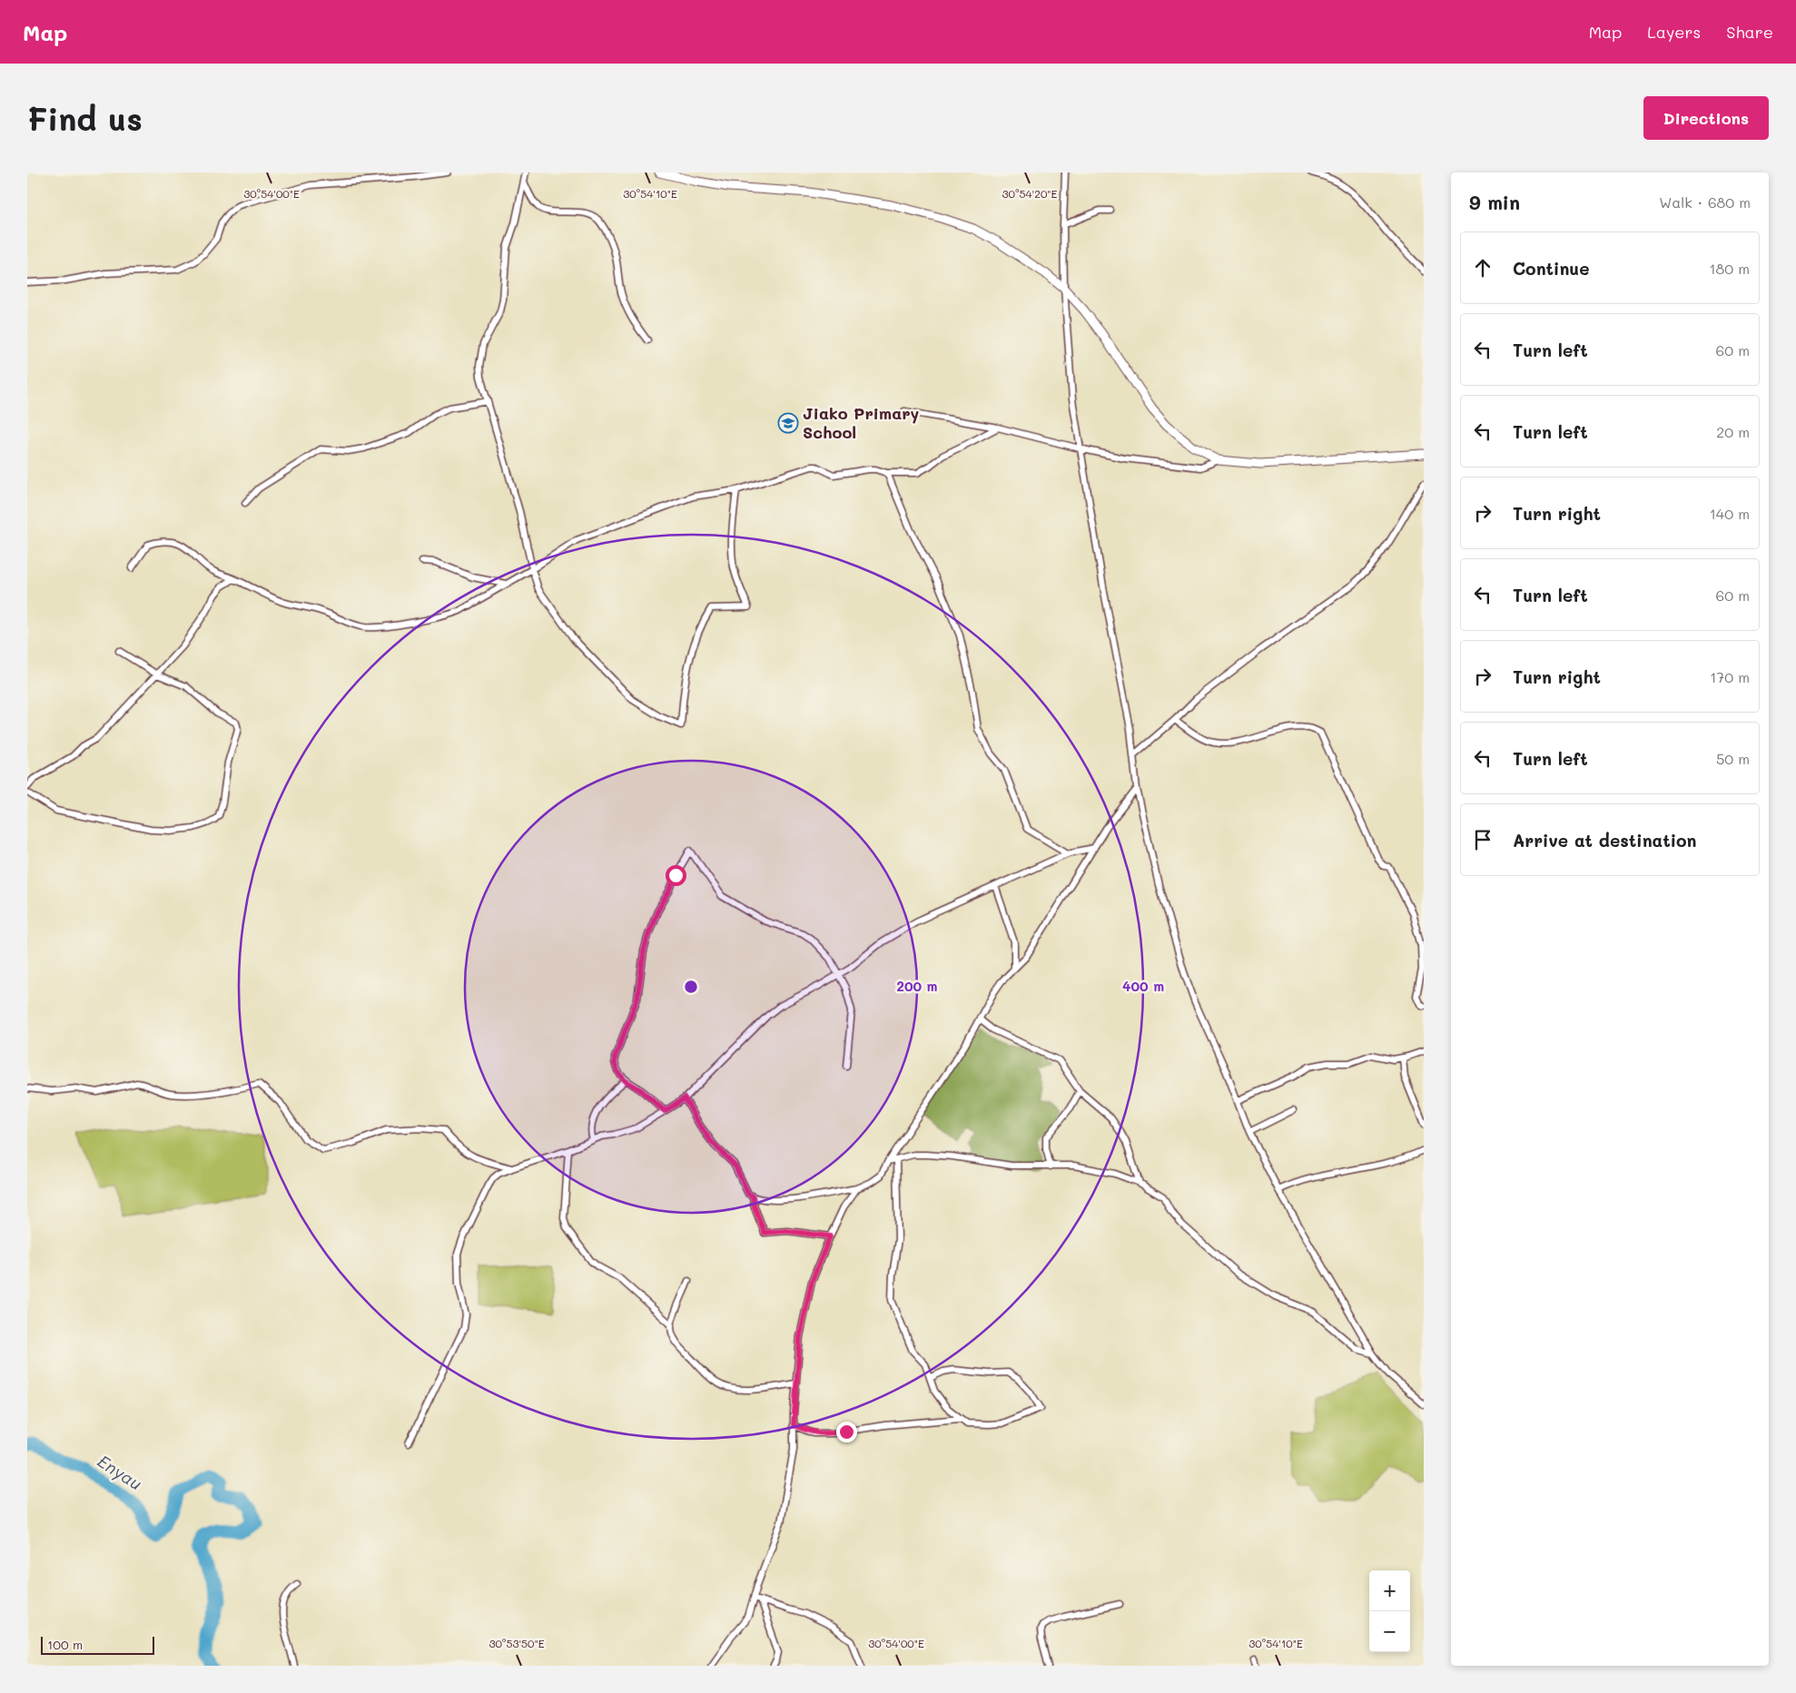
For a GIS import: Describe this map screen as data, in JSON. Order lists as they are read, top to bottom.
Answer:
{
  "water": ["Enyau"],
  "places": {
    "school or university": ["Jiako Primary School"]
  },
  "scale_bar": "100 m",
  "page": {
    "header": "Map",
    "nav": ["Map", "Layers", "Share"],
    "buttons": "Directions",
    "title": "Find us",
    "heading": ["9 min", "Walk · 680 m"],
    "list": [
      ["Continue", "180 m"],
      ["Turn left", "60 m"],
      ["Turn left", "20 m"],
      ["Turn right", "140 m"],
      ["Turn left", "60 m"],
      ["Turn right", "170 m"],
      ["Turn left", "50 m"],
      "Arrive at destination"
    ],
    "map_buttons": ["+", "−"],
    "scale": "100 m"
  },
  "coordinates": [
    "30°54'00\"E",
    "30°54'10\"E",
    "30°54'20\"E",
    "30°53'50\"E"
  ],
  "rings": ["200 m", "400 m"]
}
